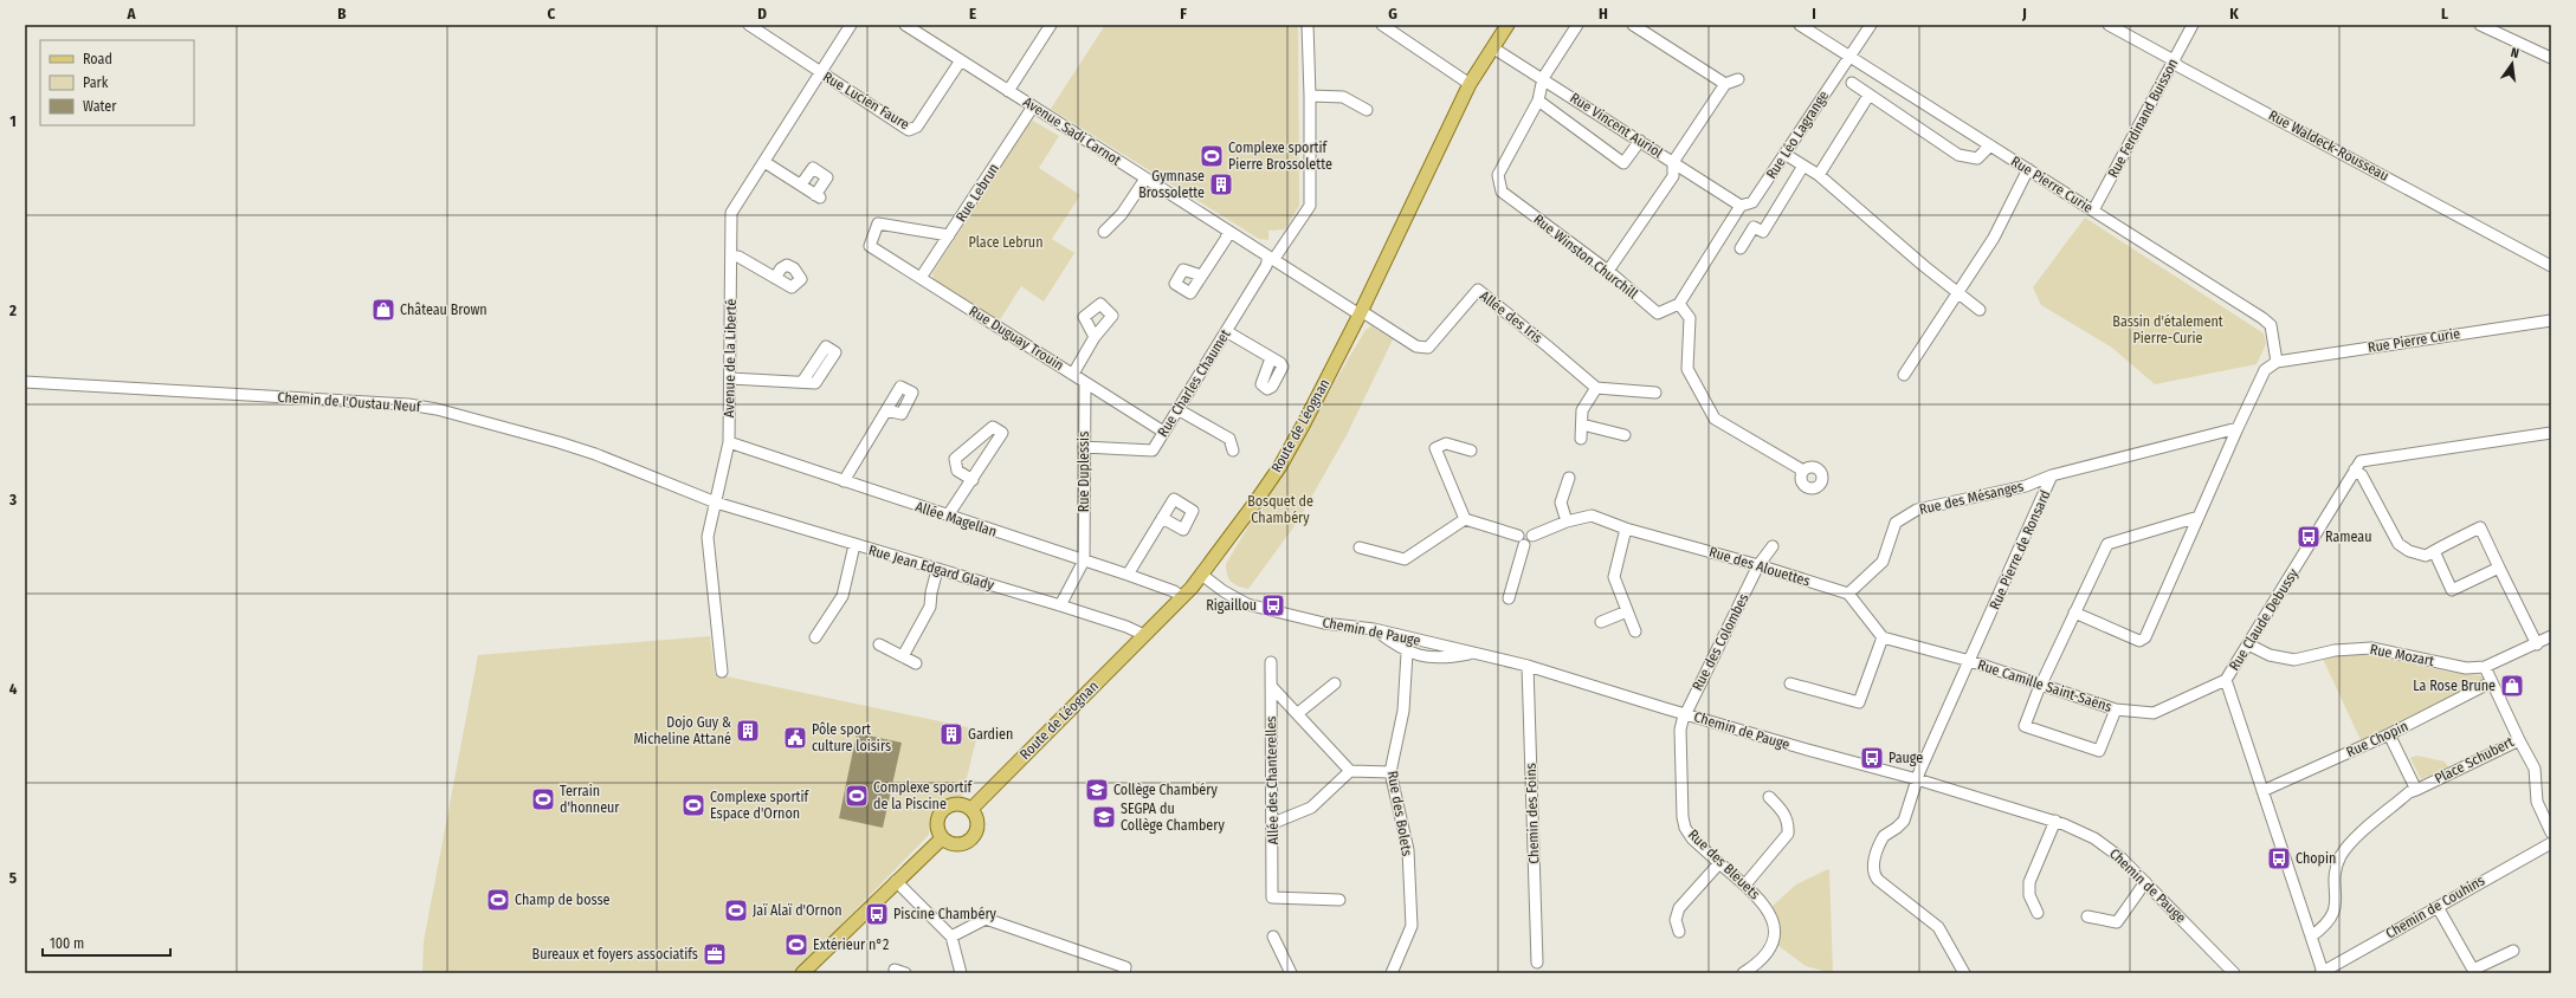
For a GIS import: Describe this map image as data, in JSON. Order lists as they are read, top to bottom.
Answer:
{
  "streets": {
    "main road": ["Route de Léognan"],
    "street": [
      "Rue Lucien Faure",
      "Rue Ferdinand Buisson",
      "Rue Vincent Auriol",
      "Avenue Sadi Carnot",
      "Rue Léo Lagrange",
      "Rue Waldeck-Rousseau",
      "Rue Pierre Curie",
      "Rue Lebrun",
      "Rue Winston Churchill",
      "Allée des Iris",
      "Rue Duguay Trouin",
      "Avenue de la Liberté",
      "Rue Charles Chaumet",
      "Chemin de l'Oustau Neuf",
      "Rue Duplessis",
      "Rue des Mésanges",
      "Allée Magellan",
      "Rue Pierre de Ronsard",
      "Rue des Alouettes",
      "Rue Jean Edgard Glady",
      "Rue Claude Debussy",
      "Chemin de Pauge",
      "Rue des Colombes",
      "Rue Mozart",
      "Rue Camille Saint-Saëns",
      "Rue Chopin",
      "Place Schubert",
      "Allée des Chanterelles",
      "Rue des Bolets",
      "Chemin des Foins",
      "Rue des Bleuets",
      "Chemin de Couhins"
    ]
  },
  "crossings": [
    ["Rue Lucien Faure", "Avenue Sadi Carnot"],
    ["Rue Ferdinand Buisson", "Rue Waldeck-Rousseau"],
    ["Rue Ferdinand Buisson", "Rue Pierre Curie"],
    ["Rue Vincent Auriol", "Rue Léo Lagrange"],
    ["Rue Vincent Auriol", "Rue Winston Churchill"],
    ["Rue Vincent Auriol", "Route de Léognan"],
    ["Avenue Sadi Carnot", "Rue Lebrun"],
    ["Avenue Sadi Carnot", "Allée des Iris"],
    ["Avenue Sadi Carnot", "Rue Charles Chaumet"],
    ["Avenue Sadi Carnot", "Route de Léognan"],
    ["Rue Léo Lagrange", "Rue Pierre Curie"],
    ["Rue Pierre Curie", "Rue Pierre de Ronsard"],
    ["Rue Lebrun", "Rue Duguay Trouin"],
    ["Allée des Iris", "Route de Léognan"],
    ["Rue Duguay Trouin", "Rue Charles Chaumet"],
    ["Rue Duguay Trouin", "Rue Duplessis"],
    ["Avenue de la Liberté", "Chemin de l'Oustau Neuf"],
    ["Avenue de la Liberté", "Allée Magellan"],
    ["Avenue de la Liberté", "Rue Jean Edgard Glady"],
    ["Rue Charles Chaumet", "Rue Duplessis"],
    ["Chemin de l'Oustau Neuf", "Rue Jean Edgard Glady"],
    ["Route de Léognan", "Allée Magellan"],
    ["Route de Léognan", "Rue Jean Edgard Glady"],
    ["Route de Léognan", "Chemin de Pauge"],
    ["Rue Duplessis", "Allée Magellan"],
    ["Rue des Mésanges", "Rue Pierre de Ronsard"],
    ["Rue des Mésanges", "Rue des Alouettes"],
    ["Rue Pierre de Ronsard", "Chemin de Pauge"],
    ["Rue Pierre de Ronsard", "Rue Camille Saint-Saëns"],
    ["Rue des Alouettes", "Rue des Colombes"],
    ["Rue Claude Debussy", "Rue Mozart"],
    ["Rue Claude Debussy", "Rue Camille Saint-Saëns"],
    ["Rue Claude Debussy", "Rue Chopin"],
    ["Rue Claude Debussy", "Place Schubert"],
    ["Rue Claude Debussy", "Chemin de Couhins"],
    ["Chemin de Pauge", "Rue des Colombes"],
    ["Chemin de Pauge", "Chemin des Foins"],
    ["Chemin de Pauge", "Rue des Bleuets"],
    ["Rue des Colombes", "Rue des Bleuets"],
    ["Rue Mozart", "Place Schubert"],
    ["Rue Chopin", "Place Schubert"]
  ],
  "parks": ["Place Lebrun", "Bassin d'étalement Pierre-Curie", "Bosquet de Chambéry"],
  "places": {
    "sports": [
      "Complexe sportif Pierre Brossolette",
      "Complexe sportif de la Piscine",
      "Terrain d'honneur",
      "Complexe sportif Espace d'Ornon",
      "Champ de bosse",
      "Jaï Alaï d'Ornon",
      "Extérieur n°2"
    ],
    "building": ["Gymnase Brossolette", "Dojo Guy & Micheline Attané", "Gardien"],
    "shop": ["Château Brown", "La Rose Brune"],
    "bus stop": [
      "Rameau",
      "Rigaillou",
      "Pauge",
      "Chopin",
      "Piscine Chambéry"
    ],
    "public building": ["Pôle sport culture loisirs"],
    "school or university": ["Collège Chambéry", "SEGPA du Collège Chambery"],
    "office": ["Bureaux et foyers associatifs"]
  },
  "legend": ["Road", "Park", "Water"],
  "scale_bar": "100 m",
  "north": "top",
  "grid": {
    "columns": [
      "A",
      "B",
      "C",
      "D",
      "E",
      "F",
      "G",
      "H",
      "I",
      "J",
      "K",
      "L"
    ],
    "rows": [
      "1",
      "2",
      "3",
      "4",
      "5"
    ]
  }
}
